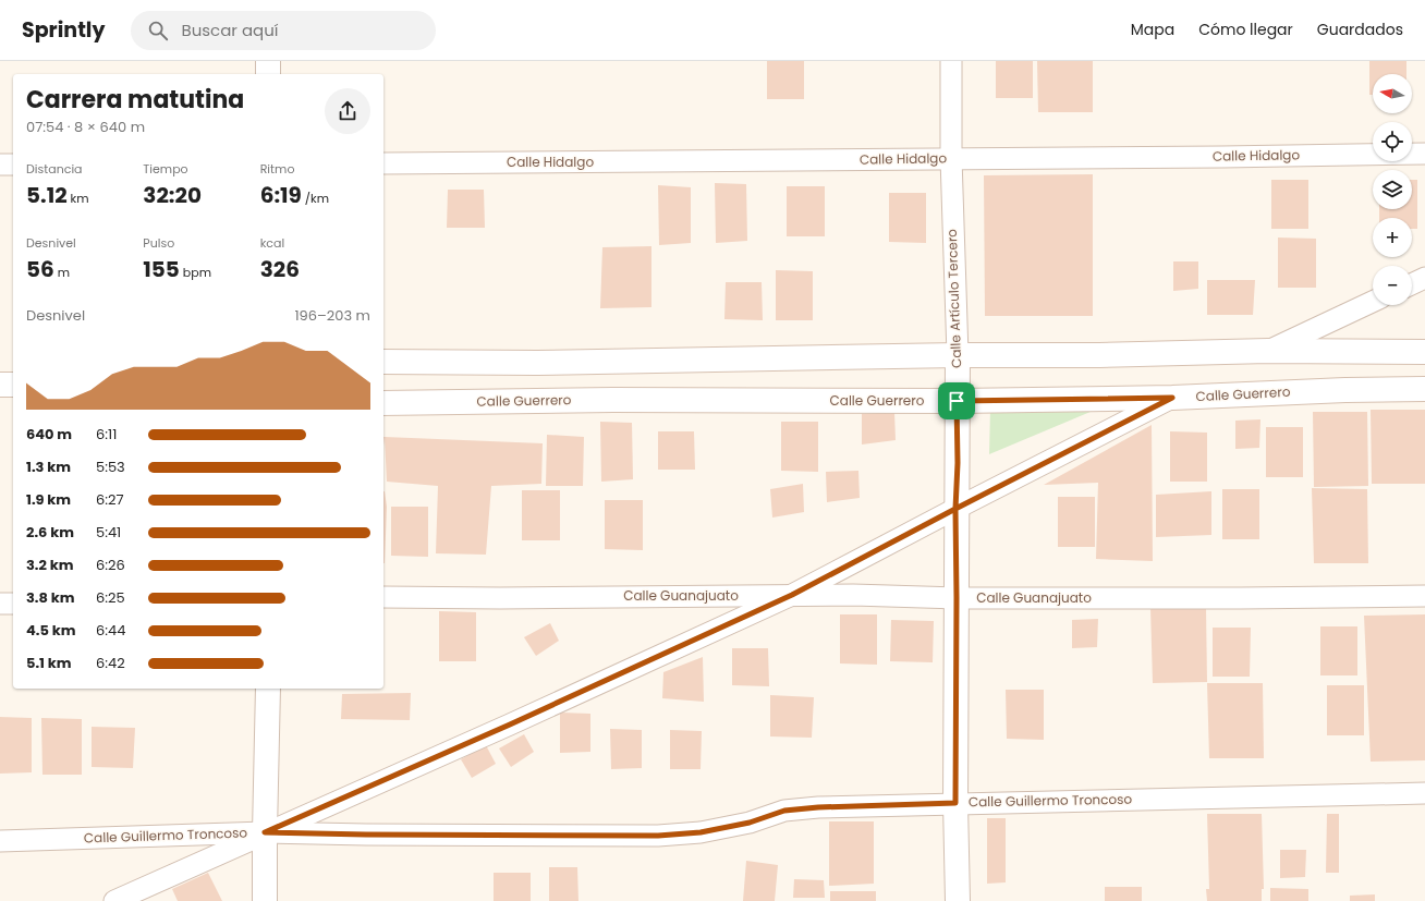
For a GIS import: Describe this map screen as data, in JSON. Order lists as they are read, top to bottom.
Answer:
{
  "streets": {
    "main road": ["Calle Artículo Tercero", "Calle Guerrero"],
    "street": ["Calle Hidalgo", "Calle Guanajuato", "Calle Guillermo Troncoso"]
  },
  "crossings": [
    ["Calle Hidalgo", "Calle Artículo Tercero"],
    ["Calle Artículo Tercero", "Calle Guerrero"],
    ["Calle Artículo Tercero", "Calle Guanajuato"],
    ["Calle Artículo Tercero", "Calle Guillermo Troncoso"]
  ],
  "north": "left",
  "page": {
    "header": "Sprintly",
    "search": "Buscar aquí",
    "nav": ["Mapa", "Cómo llegar", "Guardados"],
    "map_buttons": ["+", "−"],
    "heading": ["Carrera matutina", "07:54 · 8 × 640 m"],
    "stats": [
      ["Distancia", "5.12 km"],
      ["Tiempo", "32:20"],
      ["Ritmo", "6:19 /km"],
      ["Desnivel", "56 m"],
      ["Pulso", "155 bpm"],
      ["kcal", "326"]
    ],
    "chart": ["Desnivel", "196–203 m"],
    "list": [
      {
        "name": "640 m",
        "note": "6:11"
      },
      {
        "name": "1.3 km",
        "note": "5:53"
      },
      {
        "name": "1.9 km",
        "note": "6:27"
      },
      {
        "name": "2.6 km",
        "note": "5:41"
      },
      {
        "name": "3.2 km",
        "note": "6:26"
      },
      {
        "name": "3.8 km",
        "note": "6:25"
      },
      {
        "name": "4.5 km",
        "note": "6:44"
      },
      {
        "name": "5.1 km",
        "note": "6:42"
      }
    ]
  }
}
